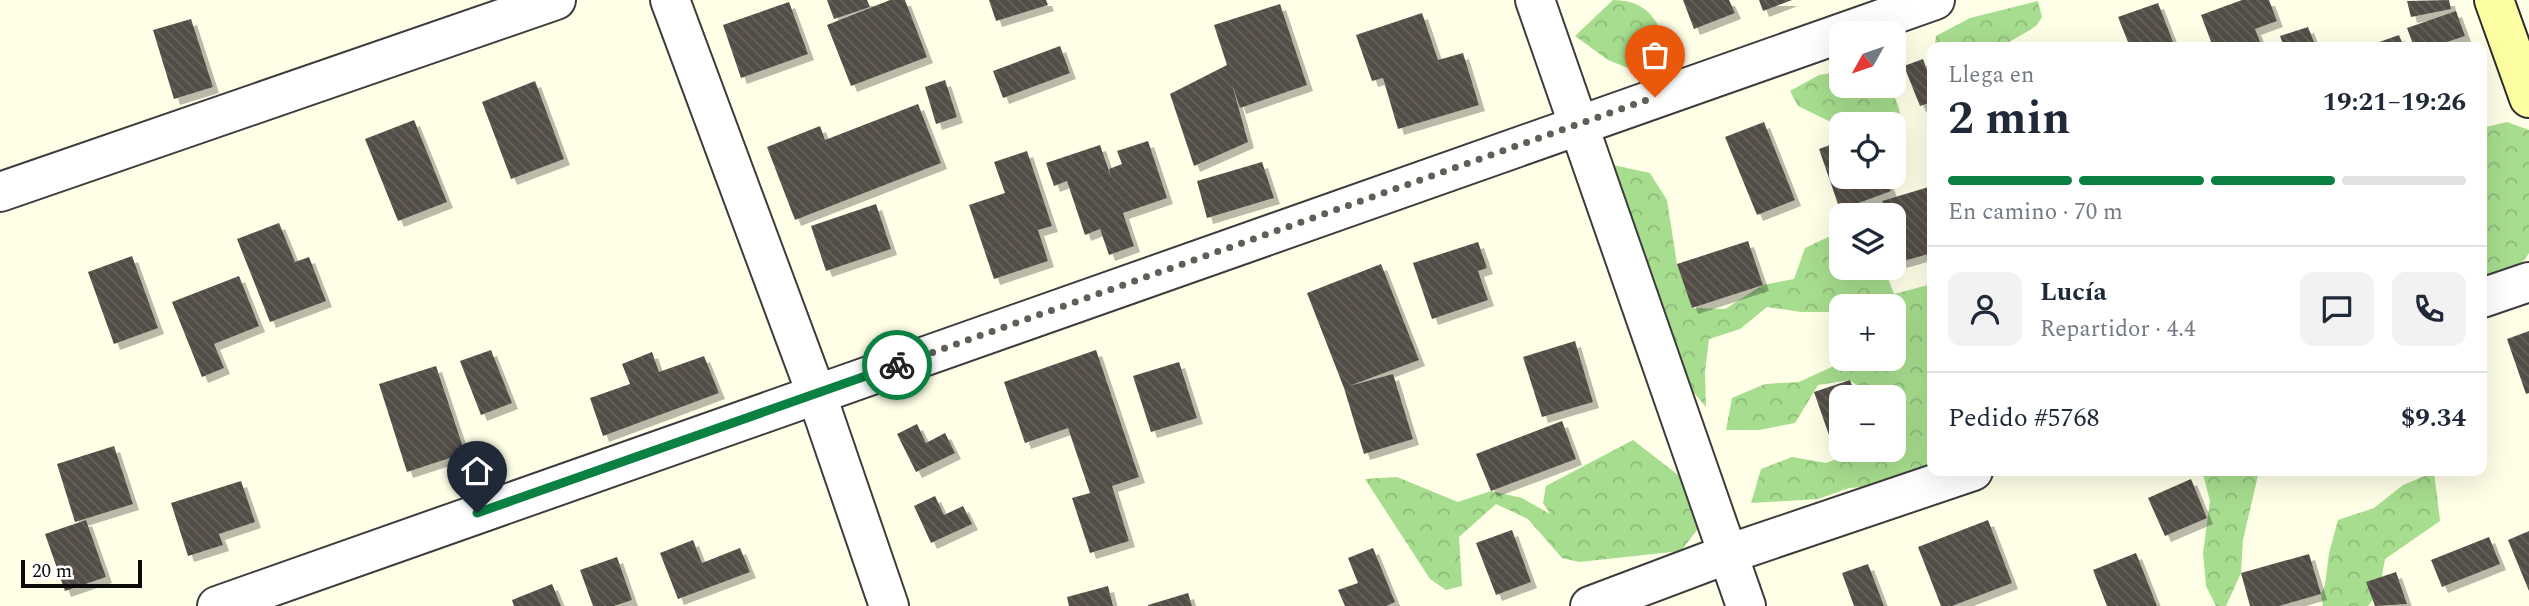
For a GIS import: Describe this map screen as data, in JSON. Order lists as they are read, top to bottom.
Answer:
{
  "scale_bar": "20 m",
  "north": "bottom left",
  "page": {
    "map_buttons": ["+", "−"],
    "heading": ["2 min", "Llega en", "19:21–19:26"],
    "panel": [
      "Lucía",
      "Repartidor · 4.4",
      "Pedido #5768",
      "$9.34"
    ],
    "bar": "En camino · 70 m",
    "scale": "20 m"
  }
}
